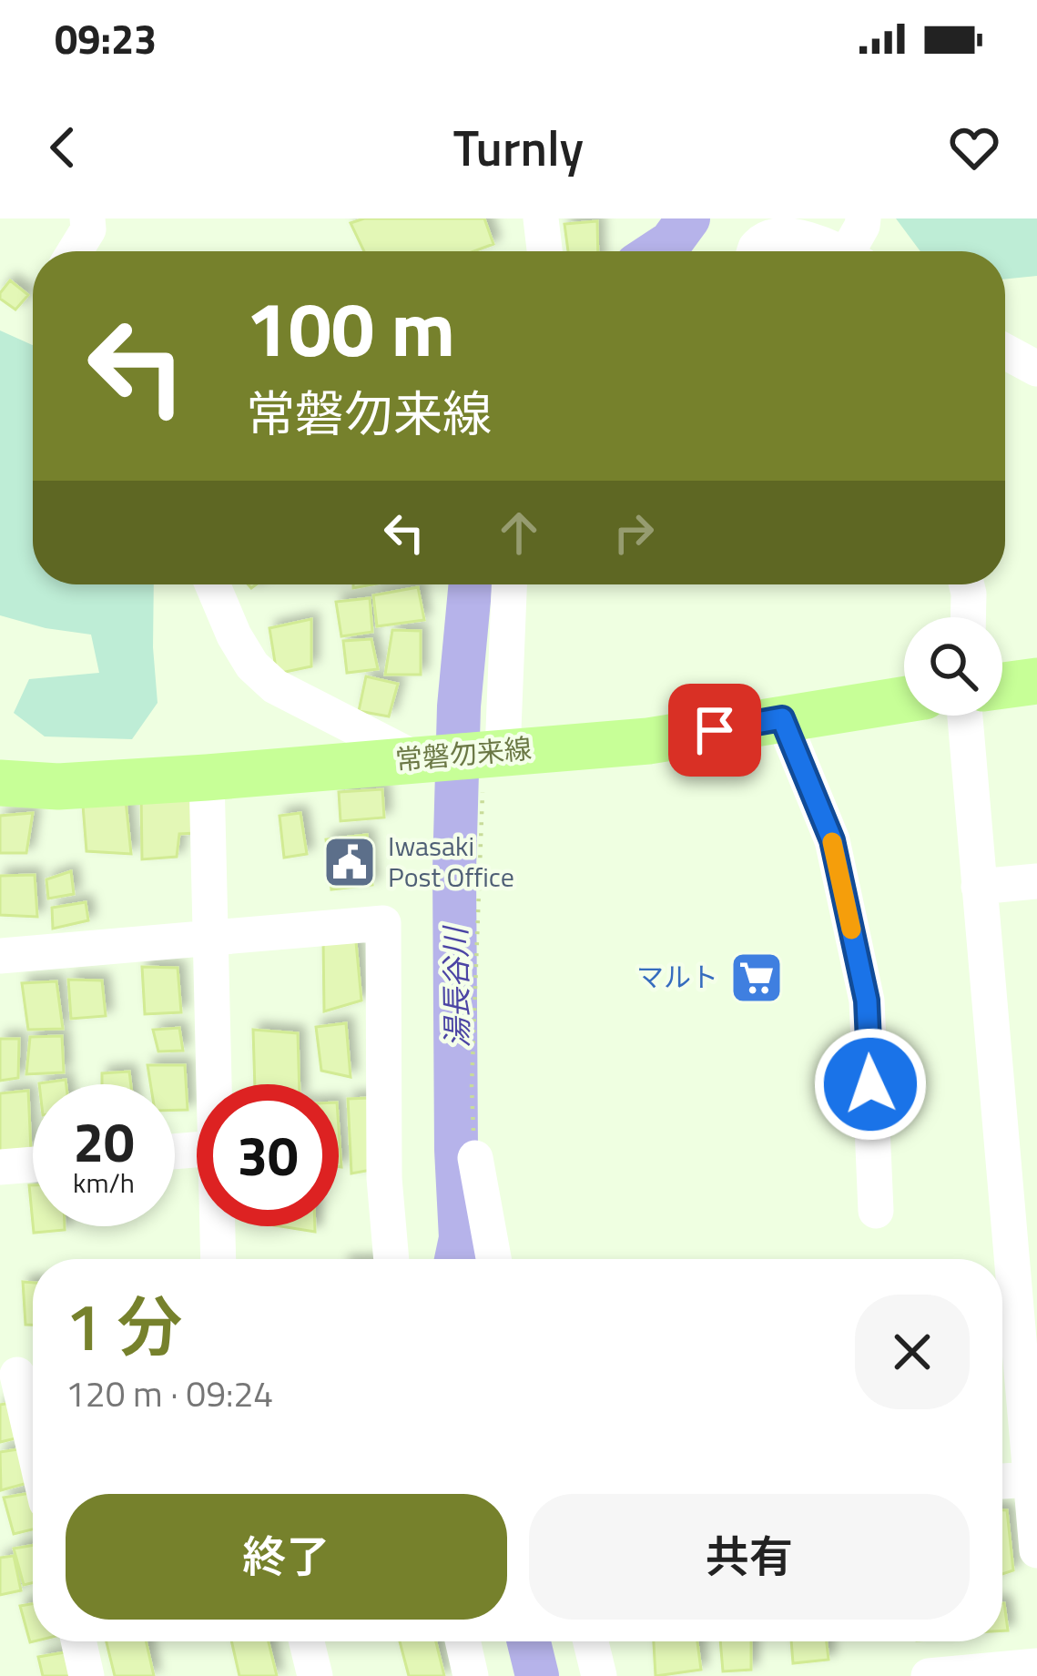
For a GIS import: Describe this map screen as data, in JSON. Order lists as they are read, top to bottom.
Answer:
{
  "streets": {
    "main road": ["常磐勿来線"]
  },
  "water": ["湯長谷川"],
  "places": {
    "public building": ["Iwasaki Post Office"],
    "supermarket": ["マルト"]
  },
  "page": {
    "status": "09:23",
    "header": "Turnly",
    "turn": ["100 m", "常磐勿来線"],
    "speed": "20 km/h",
    "limit": "30",
    "heading": ["1 分", "120 m · 09:24"],
    "buttons": ["終了", "共有"]
  }
}
